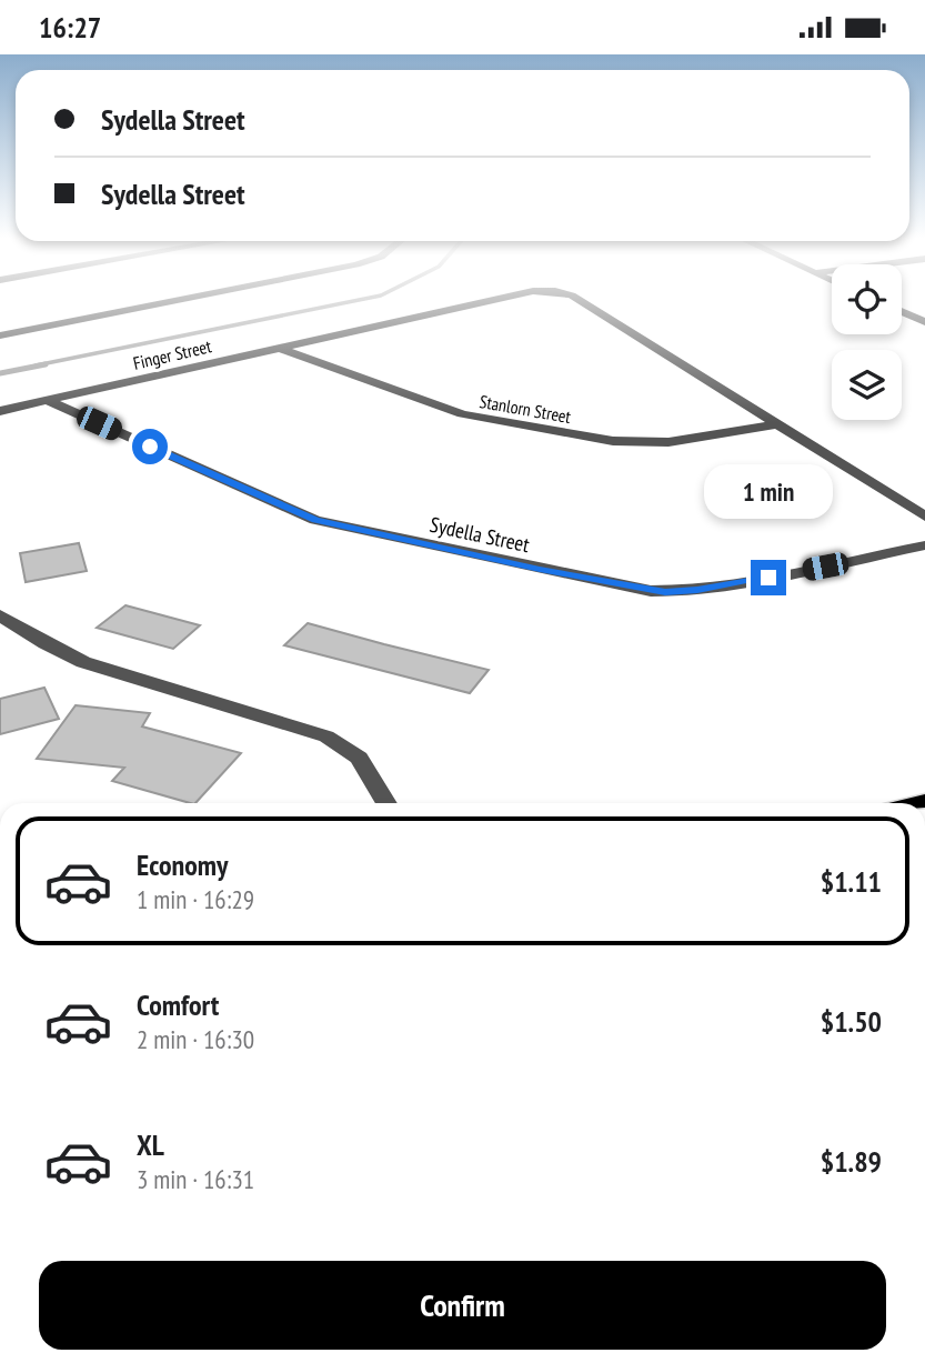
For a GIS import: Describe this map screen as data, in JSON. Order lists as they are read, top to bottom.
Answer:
{
  "streets": {
    "street": ["Finger Street", "Stanlorn Street", "Sydella Street"]
  },
  "crossings": [
    ["Finger Street", "Stanlorn Street"],
    ["Finger Street", "Sydella Street"]
  ],
  "page": {
    "status": "16:27",
    "banner": ["Sydella Street", "Sydella Street"],
    "bubble": "1 min",
    "list": [
      {
        "name": "Economy",
        "note": "1 min · 16:29",
        "value": "$1.11"
      },
      {
        "name": "Comfort",
        "note": "2 min · 16:30",
        "value": "$1.50"
      },
      {
        "name": "XL",
        "note": "3 min · 16:31",
        "value": "$1.89"
      }
    ],
    "buttons": "Confirm"
  }
}
